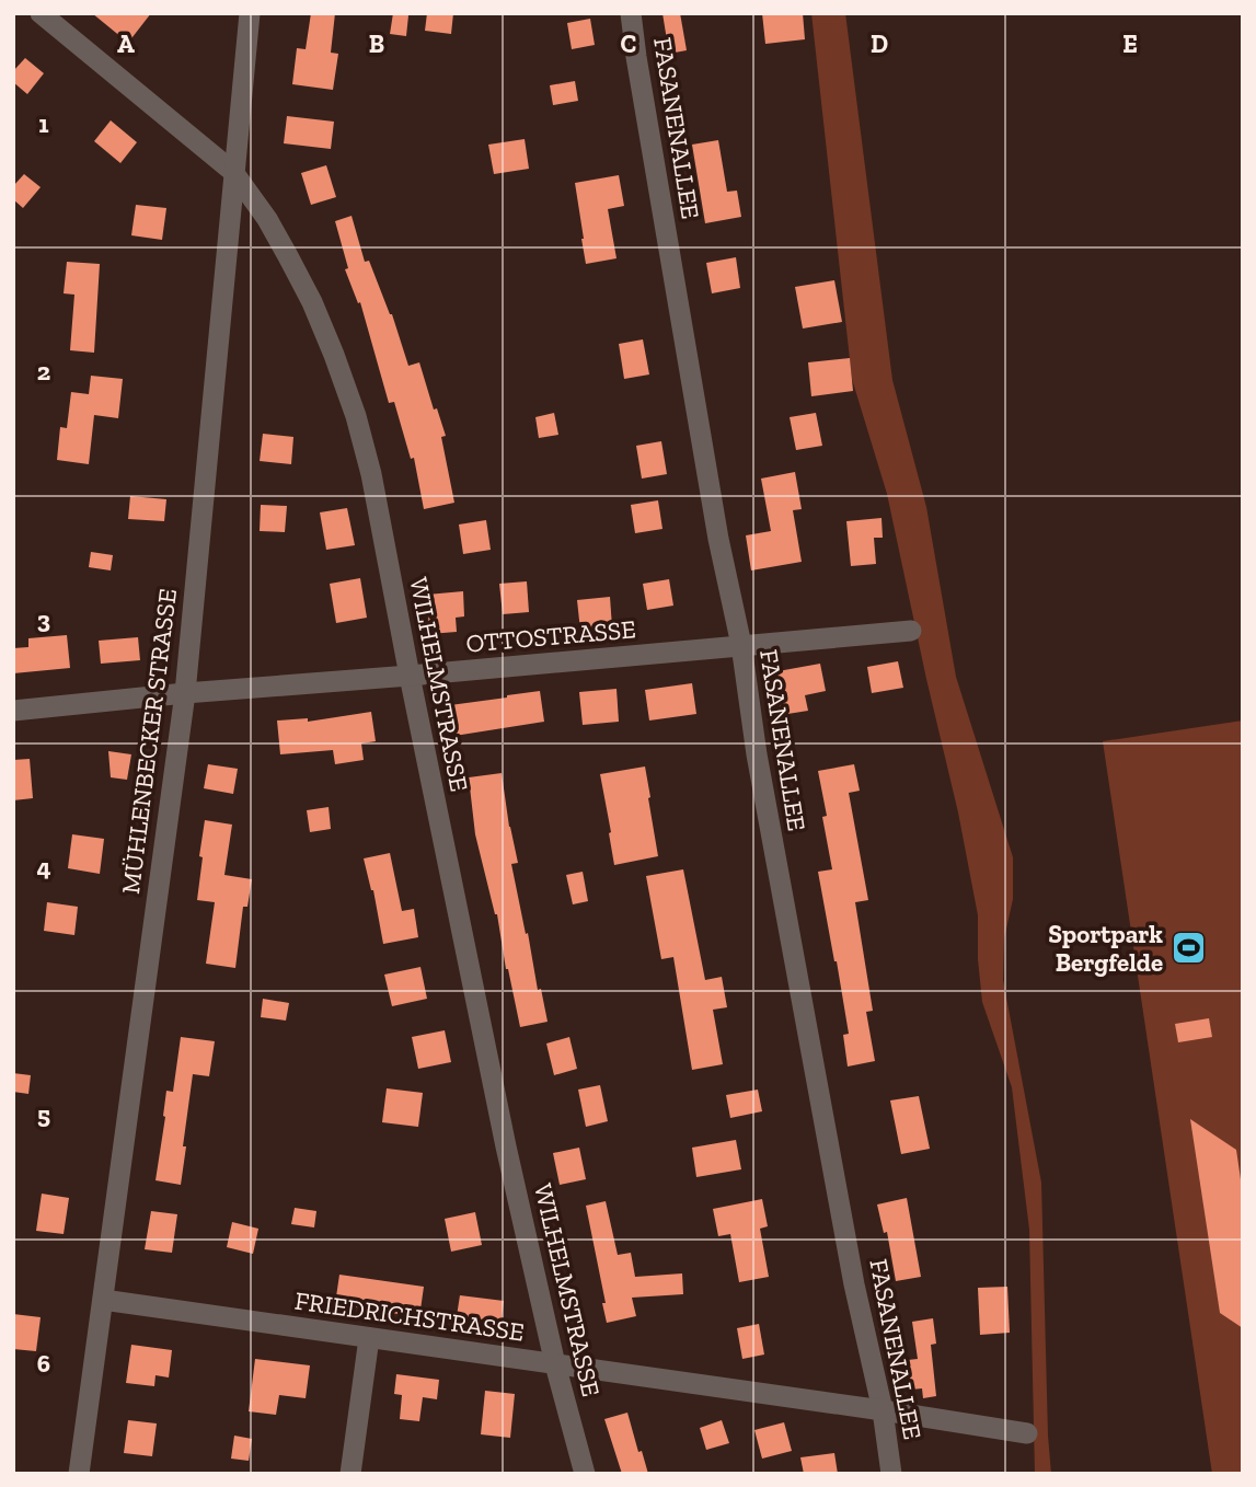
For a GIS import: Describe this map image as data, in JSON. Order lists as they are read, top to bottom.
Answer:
{
  "streets": {
    "street": [
      "FASANENALLEE",
      "OTTOSTRASSE",
      "WILHELMSTRASSE",
      "MÜHLENBECKER STRASSE",
      "FRIEDRICHSTRASSE"
    ]
  },
  "crossings": [
    ["FASANENALLEE", "OTTOSTRASSE"],
    ["FASANENALLEE", "FRIEDRICHSTRASSE"],
    ["OTTOSTRASSE", "WILHELMSTRASSE"],
    ["OTTOSTRASSE", "MÜHLENBECKER STRASSE"],
    ["WILHELMSTRASSE", "MÜHLENBECKER STRASSE"],
    ["WILHELMSTRASSE", "FRIEDRICHSTRASSE"],
    ["MÜHLENBECKER STRASSE", "FRIEDRICHSTRASSE"]
  ],
  "places": {
    "sports": ["Sportpark Bergfelde"]
  },
  "grid": {
    "columns": [
      "A",
      "B",
      "C",
      "D",
      "E"
    ],
    "rows": [
      "1",
      "2",
      "3",
      "4",
      "5",
      "6"
    ]
  }
}
